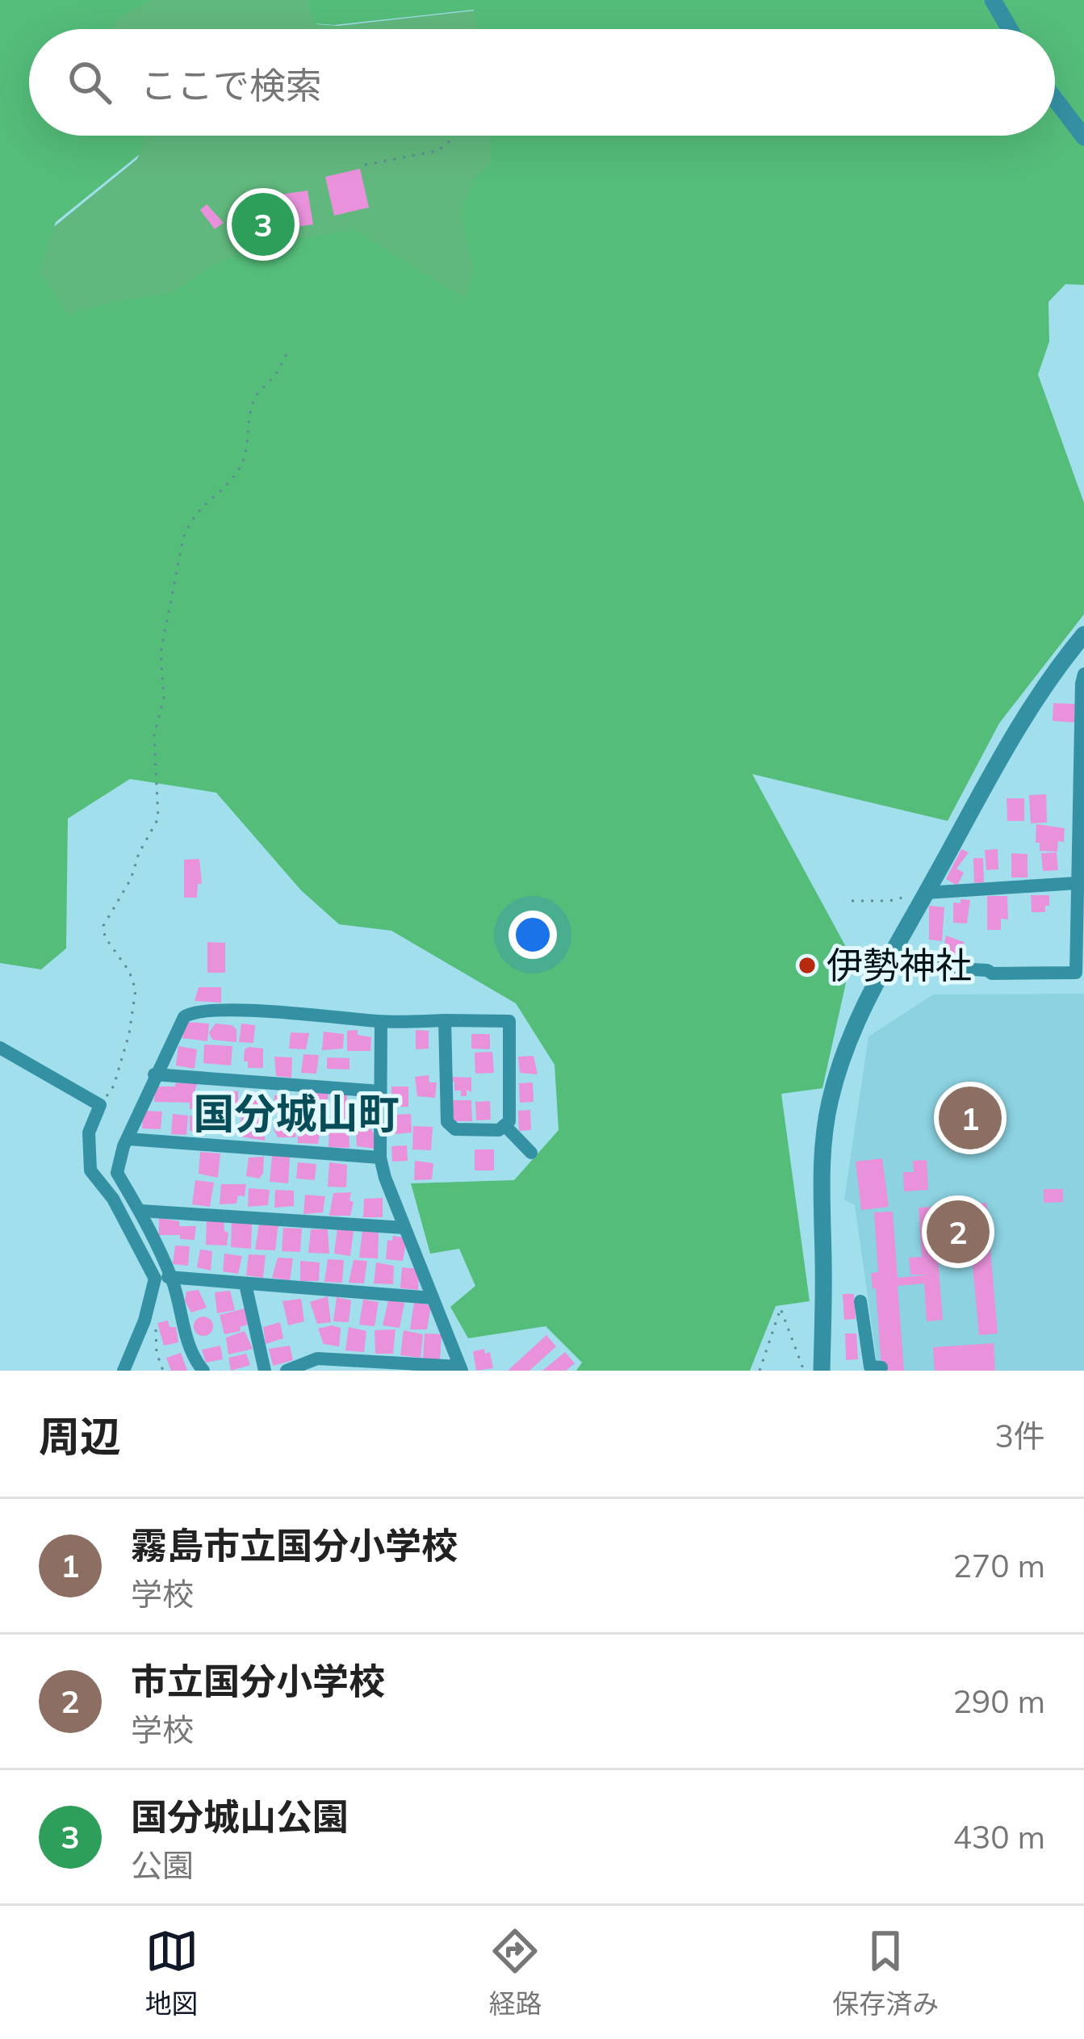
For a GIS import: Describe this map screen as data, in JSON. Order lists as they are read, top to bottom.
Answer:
{
  "districts": ["国分城山町"],
  "places": ["伊勢神社"],
  "page": {
    "search": "ここで検索",
    "pins": ["3", "1", "2"],
    "heading": ["周辺", "3件"],
    "list": [
      {
        "mark": "1",
        "name": "霧島市立国分小学校",
        "note": "学校",
        "value": "270 m"
      },
      {
        "mark": "2",
        "name": "市立国分小学校",
        "note": "学校",
        "value": "290 m"
      },
      {
        "mark": "3",
        "name": "国分城山公園",
        "note": "公園",
        "value": "430 m"
      }
    ],
    "nav": ["地図", "経路", "保存済み"]
  }
}
